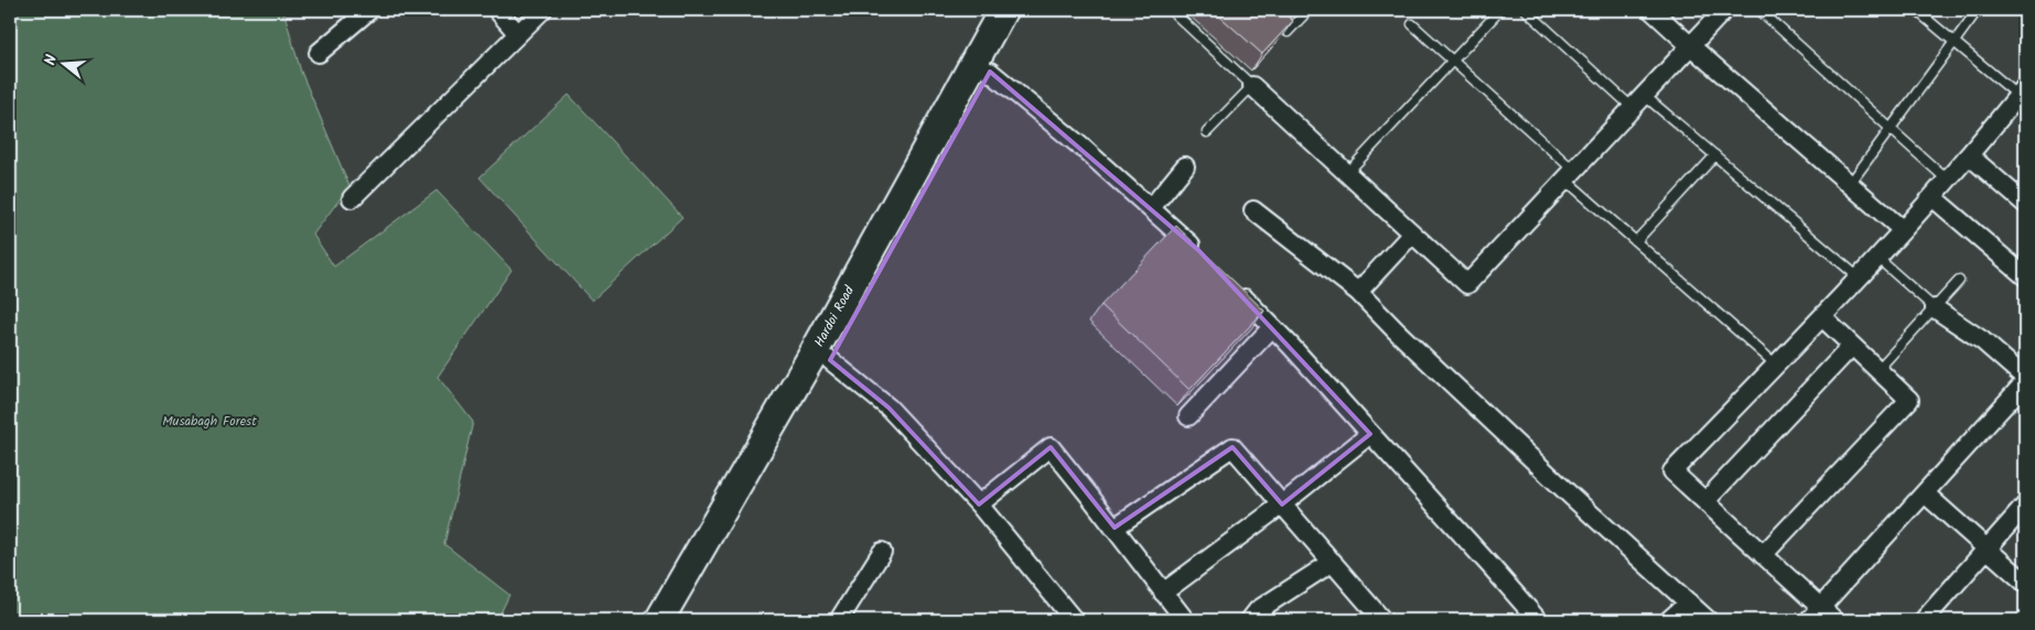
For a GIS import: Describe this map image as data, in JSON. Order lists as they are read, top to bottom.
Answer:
{
  "streets": {
    "main road": ["Hardoi Road"]
  },
  "parks": ["Musabagh Forest"],
  "north": "left"
}
